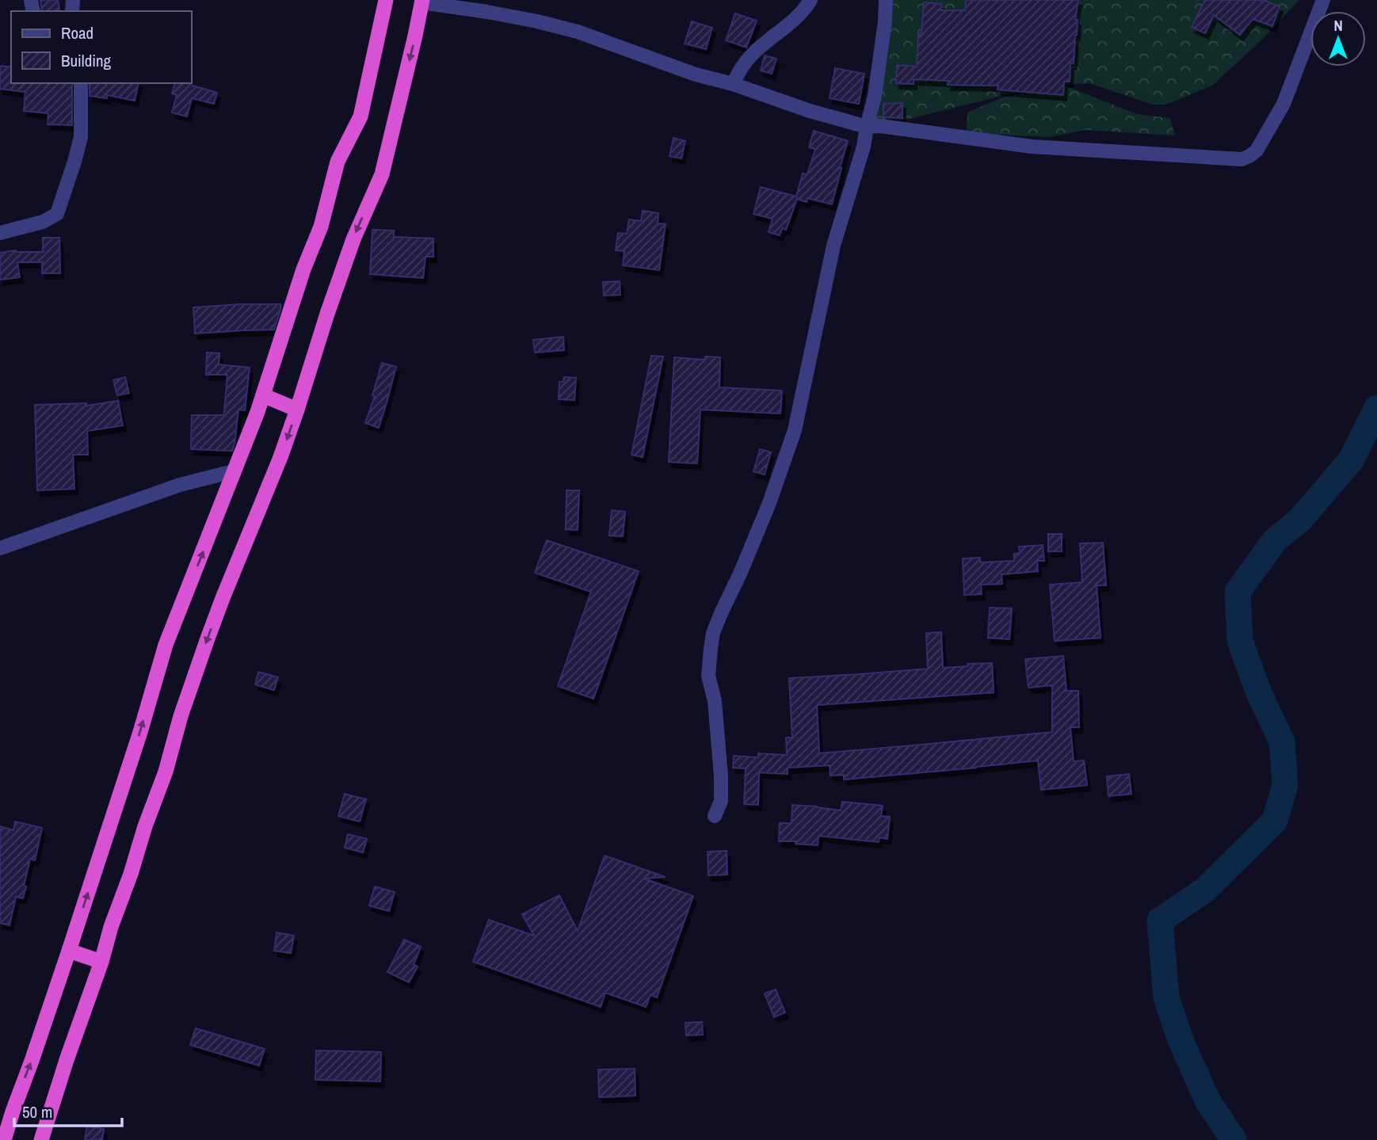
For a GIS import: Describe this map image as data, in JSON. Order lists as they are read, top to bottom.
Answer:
{
  "legend": ["Road", "Building"],
  "scale_bar": "50 m",
  "north": "top"
}
